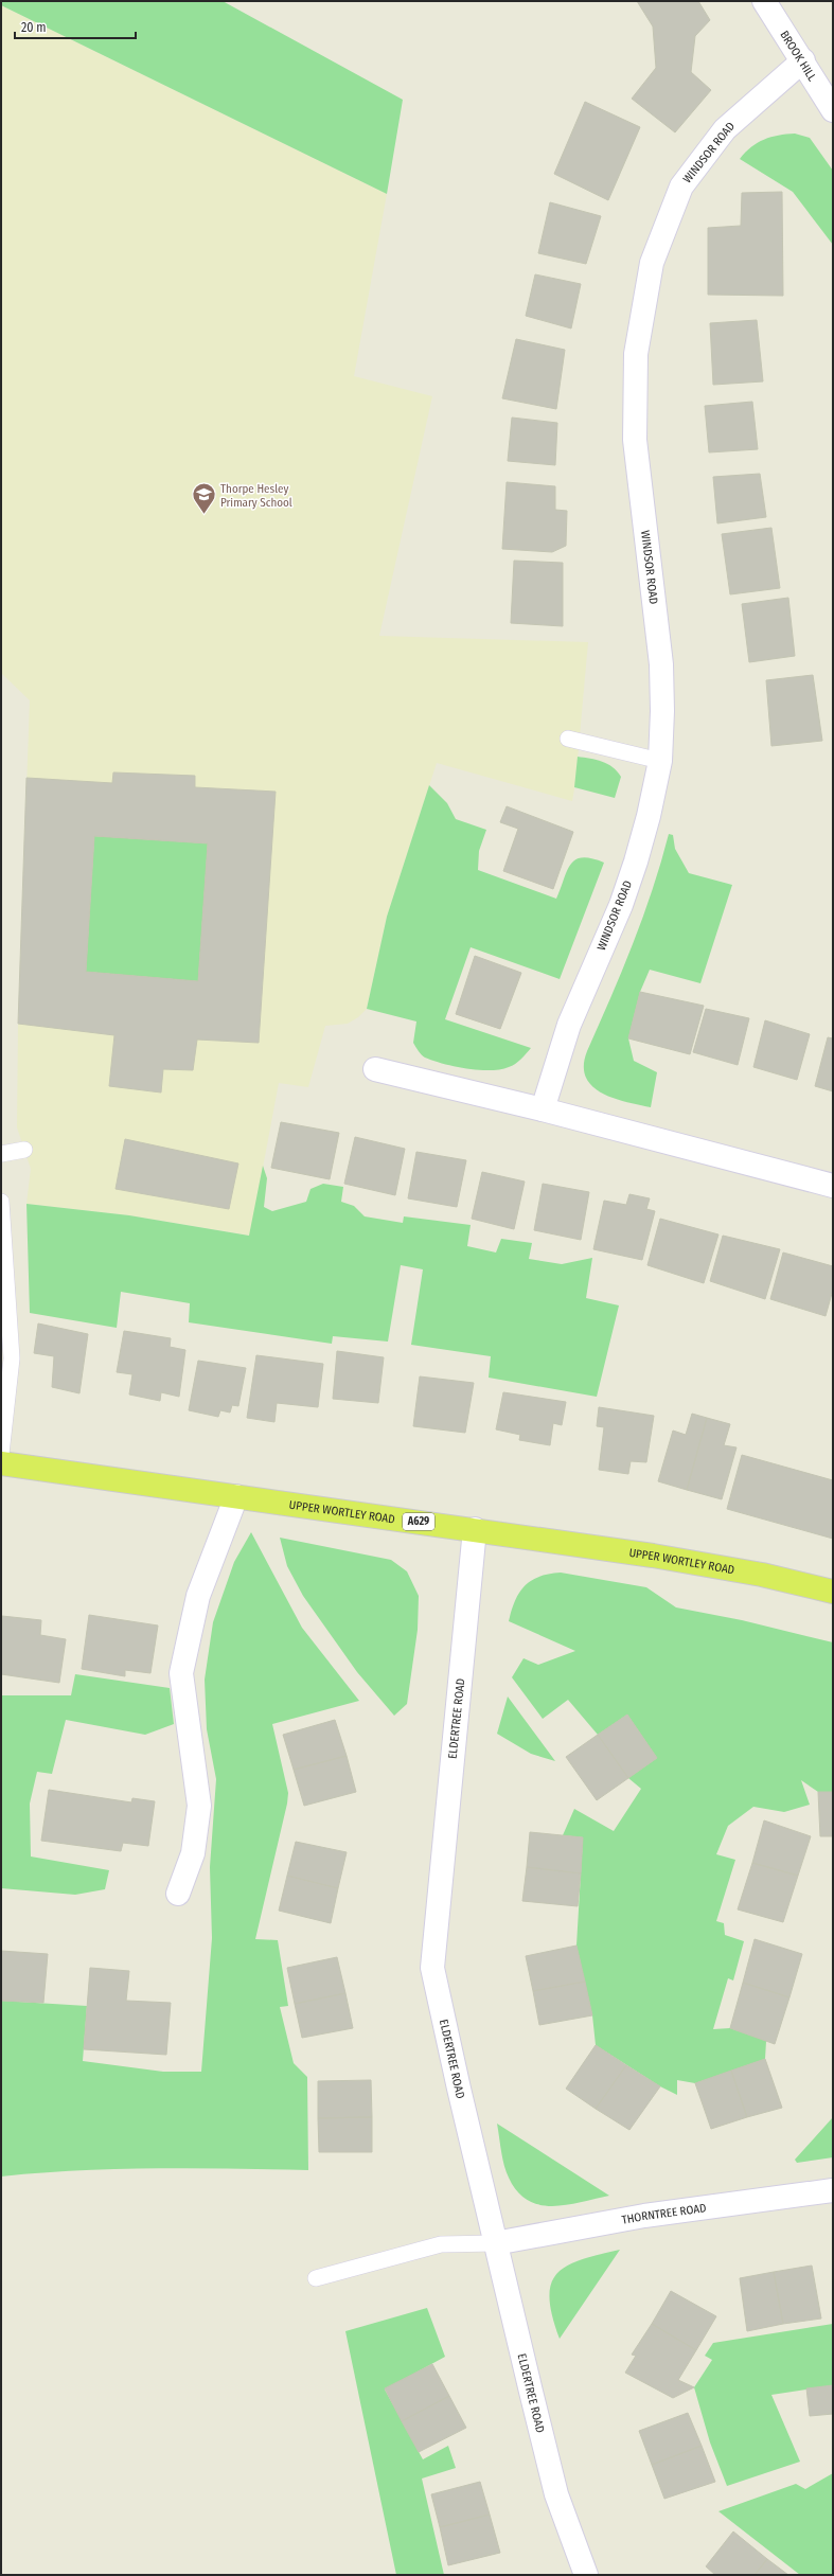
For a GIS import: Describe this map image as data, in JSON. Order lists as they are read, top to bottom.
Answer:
{
  "streets": {
    "main road": ["UPPER WORTLEY ROAD", "A629"],
    "street": [
      "BROOK HILL",
      "WINDSOR ROAD",
      "ELDERTREE ROAD",
      "THORNTREE ROAD"
    ]
  },
  "crossings": [
    ["BROOK HILL", "WINDSOR ROAD"],
    ["UPPER WORTLEY ROAD", "ELDERTREE ROAD"],
    ["ELDERTREE ROAD", "THORNTREE ROAD"]
  ],
  "places": {
    "school or university": ["Thorpe Hesley Primary School"]
  },
  "scale_bar": "20 m"
}
